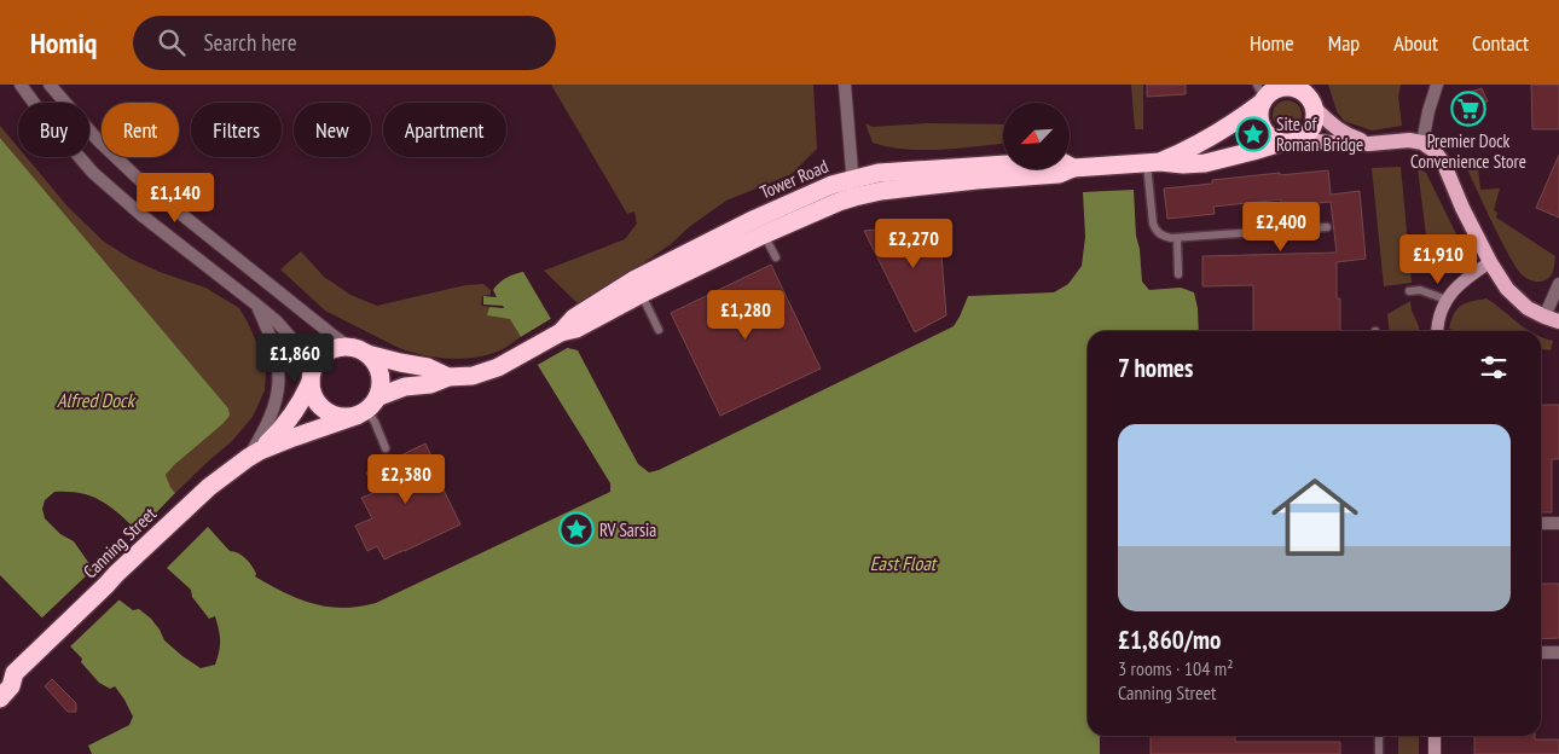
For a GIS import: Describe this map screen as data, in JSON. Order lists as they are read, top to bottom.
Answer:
{
  "streets": {
    "highway": ["Tower Road", "Canning Street"]
  },
  "crossings": [
    ["Tower Road", "Canning Street"]
  ],
  "water": ["Alfred Dock", "East Float"],
  "places": {
    "supermarket": ["Premier Dock Convenience Store"],
    "place": ["Site of Roman Bridge", "RV Sarsia"]
  },
  "north": "bottom left",
  "page": {
    "header": "Homiq",
    "search": "Search here",
    "nav": [
      "Home",
      "Map",
      "About",
      "Contact"
    ],
    "chip": [
      "Buy",
      "Rent",
      "Filters",
      "New",
      "Apartment"
    ],
    "price": [
      "£1,140",
      "£2,400",
      "£2,270",
      "£1,910",
      "£1,280",
      "£1,860",
      "£2,380"
    ],
    "heading": "7 homes",
    "list": [
      {
        "name": "£1,860/mo",
        "note": "3 rooms · 104 m² · Canning Street"
      }
    ]
  }
}
